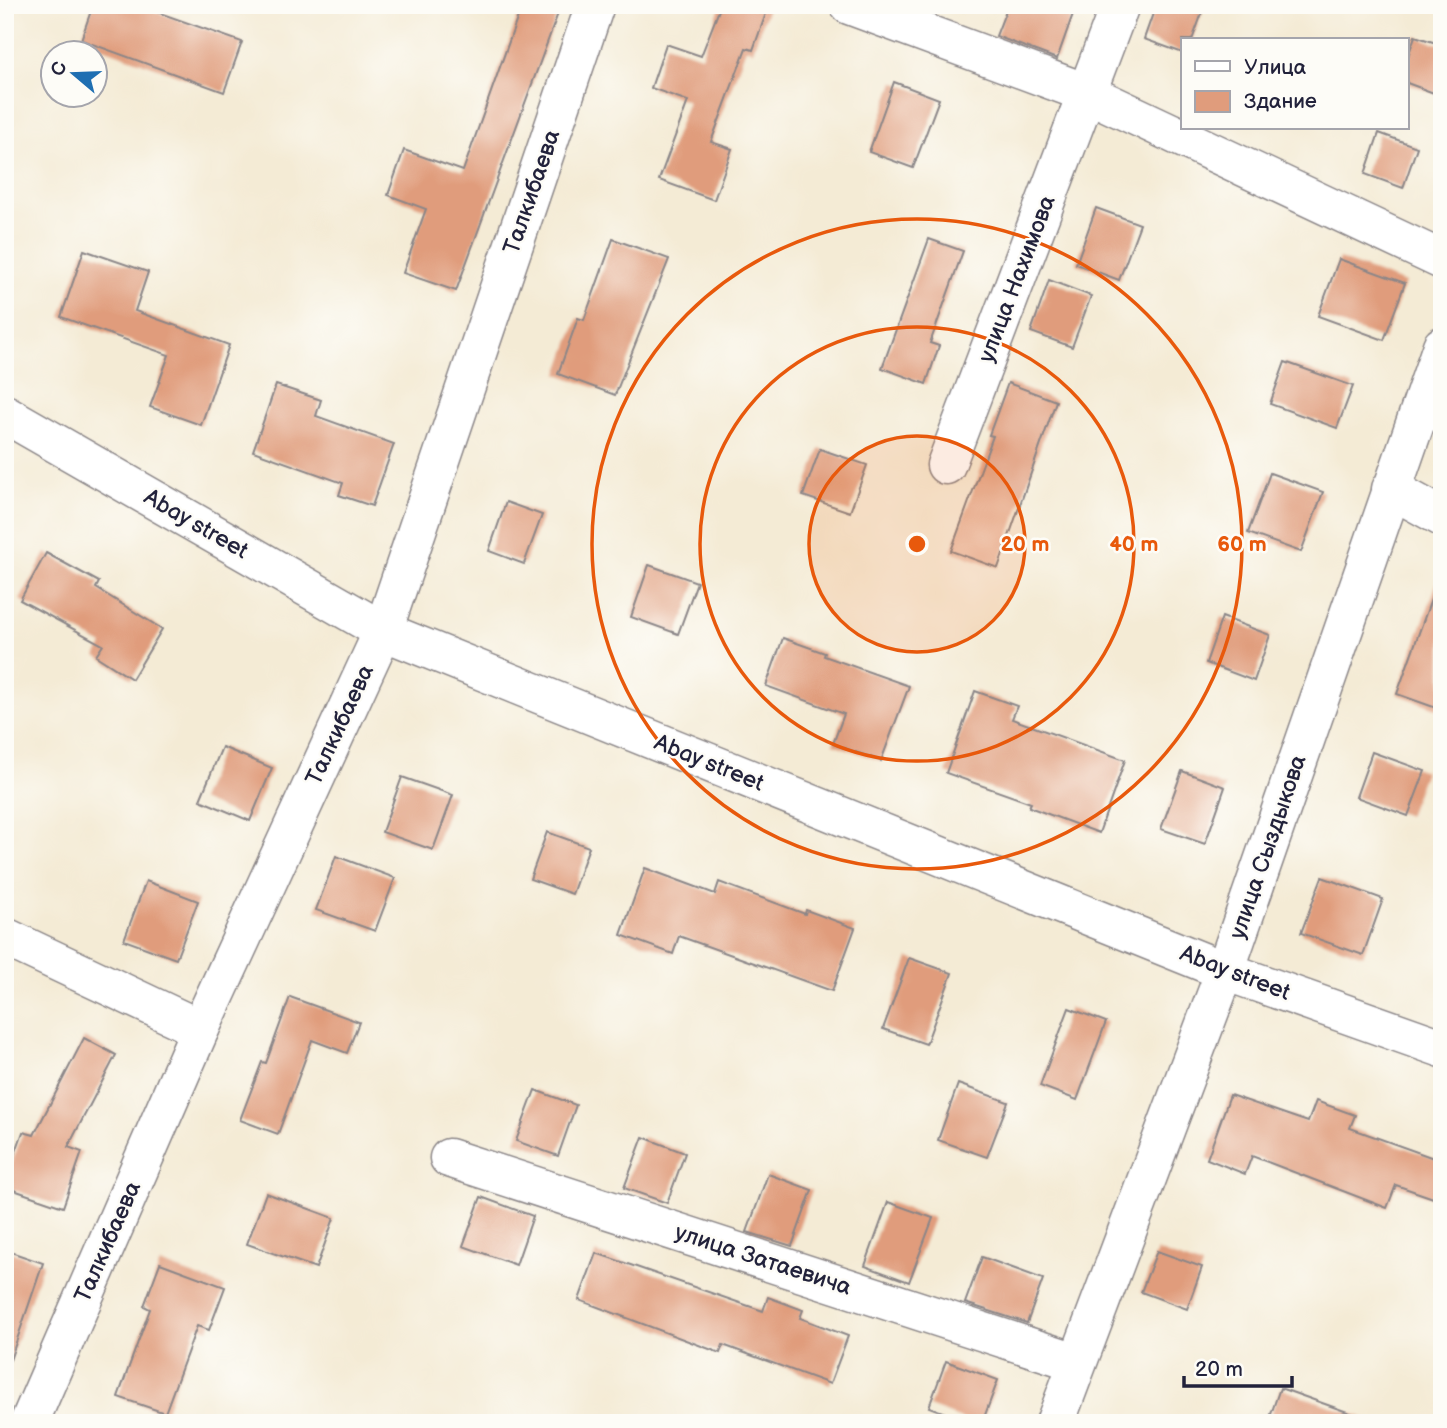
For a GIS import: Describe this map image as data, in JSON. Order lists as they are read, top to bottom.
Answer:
{
  "streets": {
    "street": [
      "Талкибаева",
      "улица Нахимова",
      "Abay street",
      "улица Сыздыкова",
      "улица Затаевича"
    ]
  },
  "crossings": [
    ["Талкибаева", "Abay street"],
    ["Abay street", "улица Сыздыкова"],
    ["улица Сыздыкова", "улица Затаевича"]
  ],
  "legend": ["Улица", "Здание"],
  "scale_bar": "20 m",
  "north": "left",
  "rings": ["20 m", "40 m", "60 m"]
}
